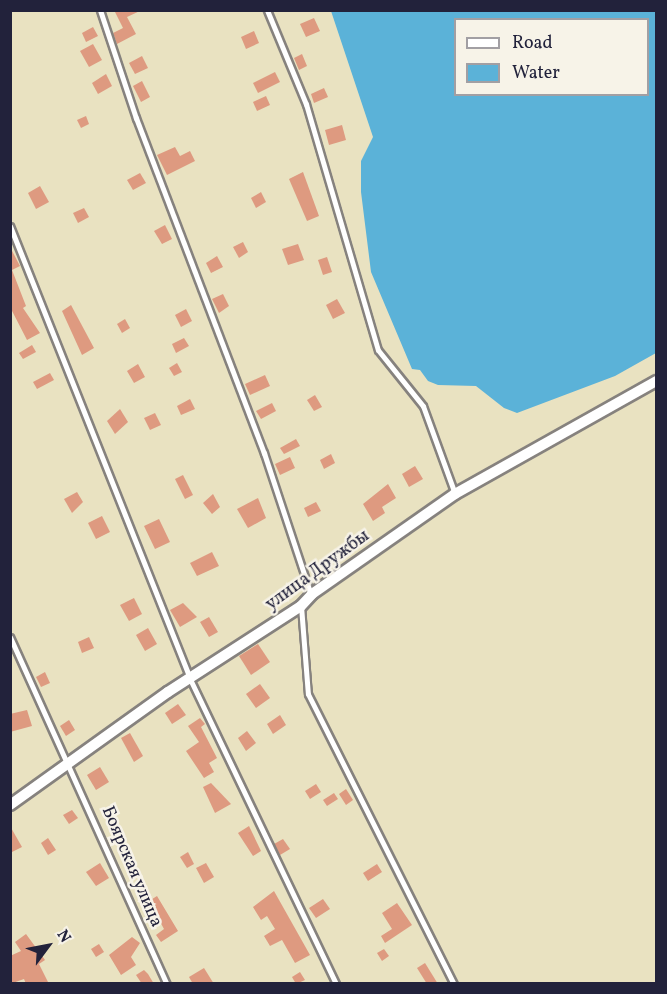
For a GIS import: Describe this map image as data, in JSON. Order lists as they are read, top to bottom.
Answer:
{
  "streets": {
    "street": ["улица Дружбы"],
    "lane": ["Боярская улица"]
  },
  "crossings": [
    ["улица Дружбы", "Боярская улица"]
  ],
  "legend": ["Road", "Water"],
  "north": "top right"
}
